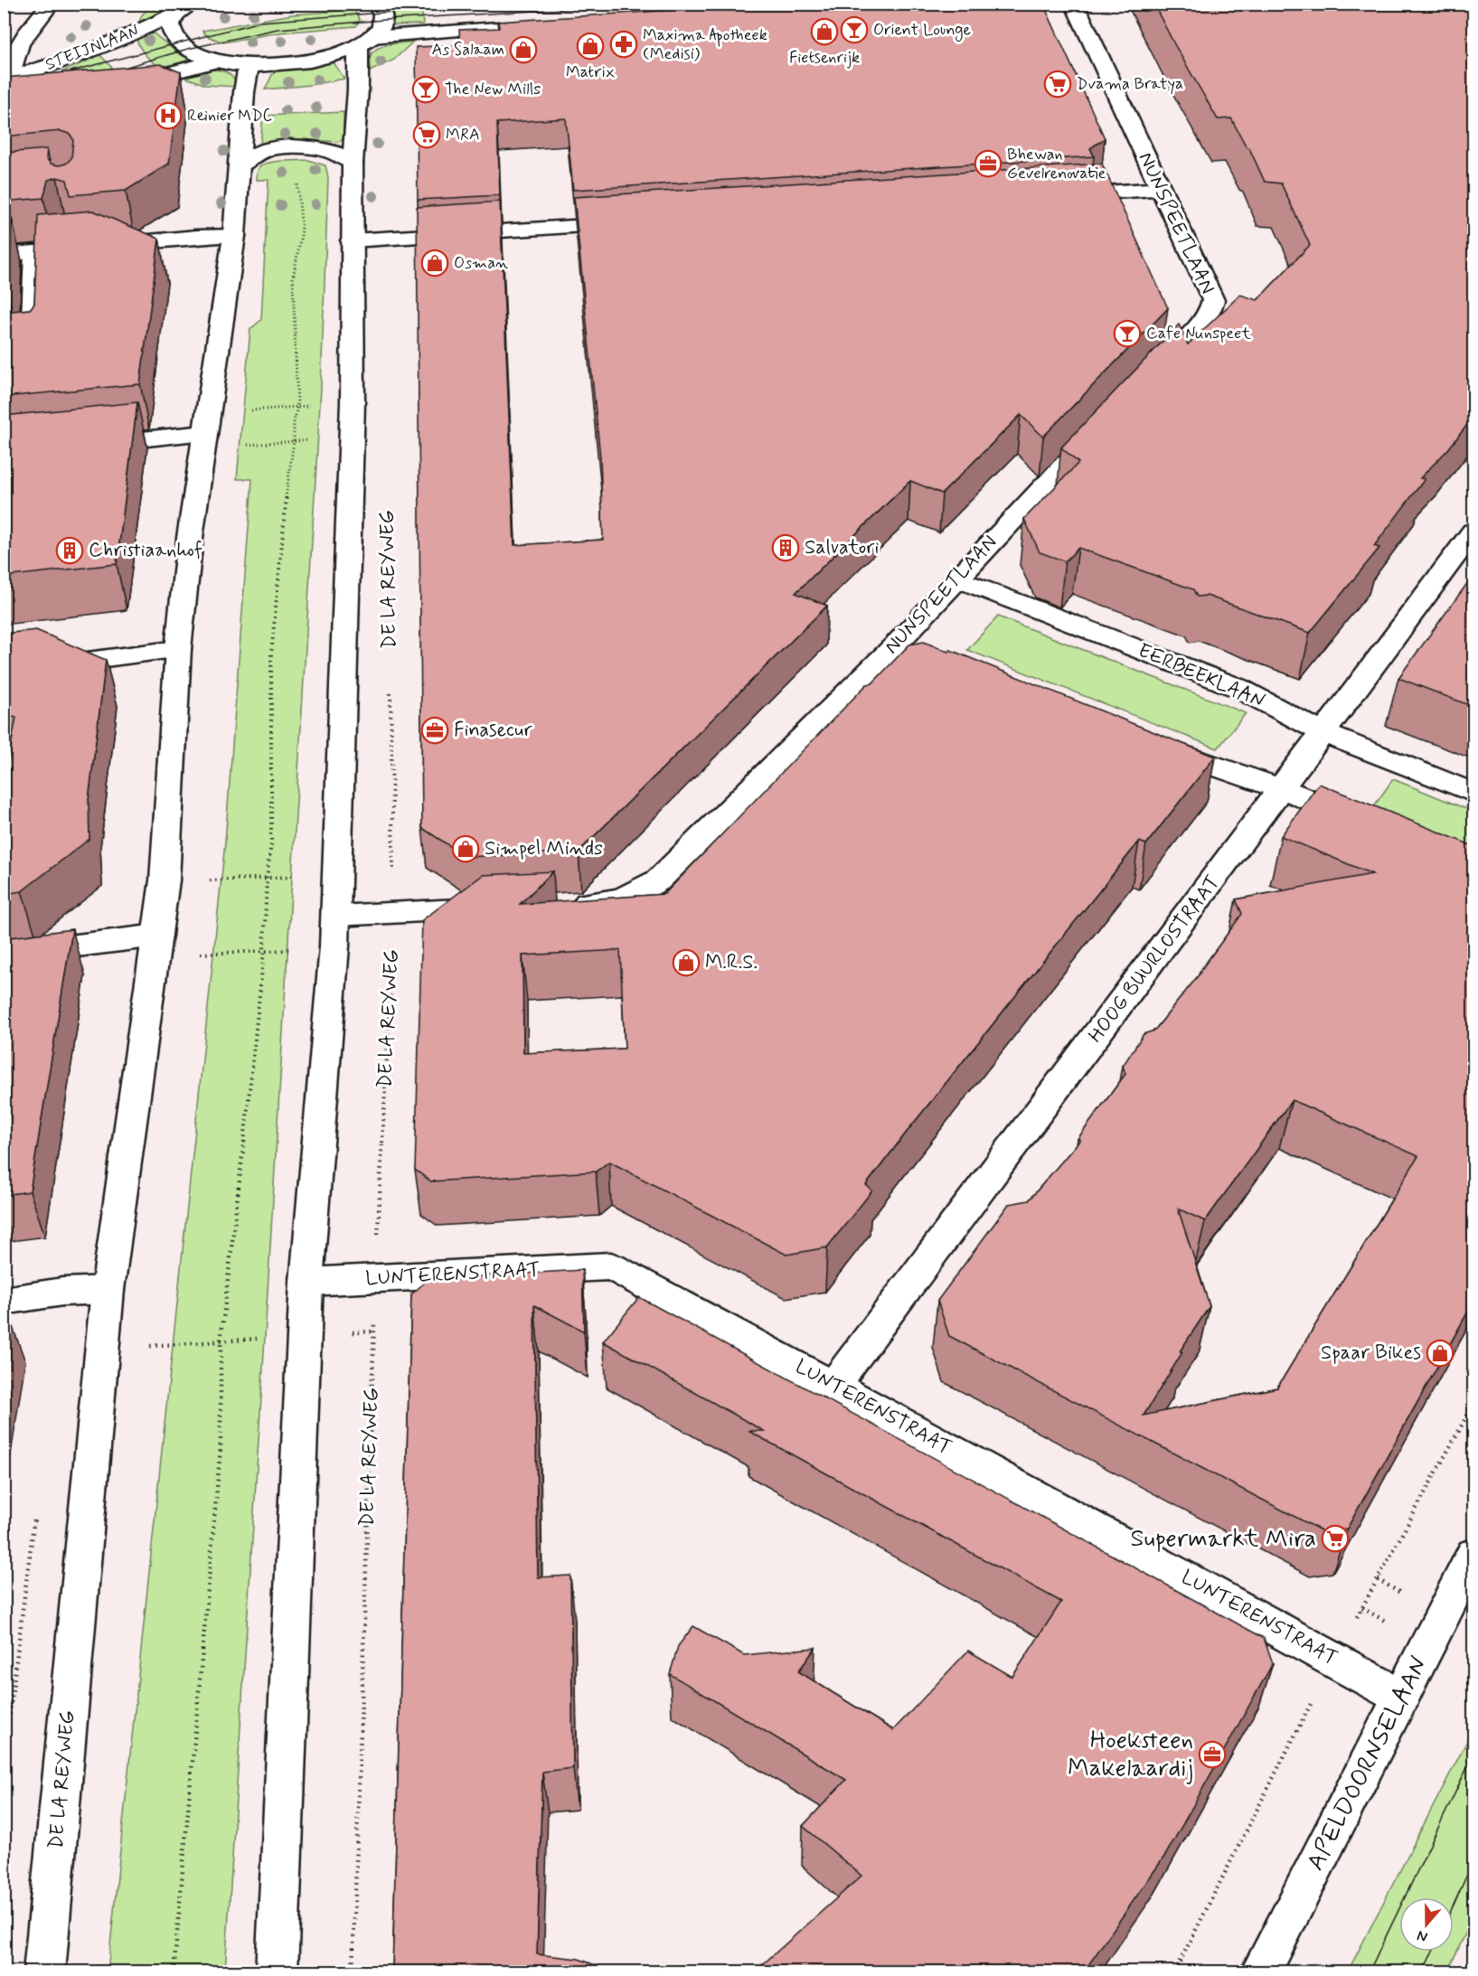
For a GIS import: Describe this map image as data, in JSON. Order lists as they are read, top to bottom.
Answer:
{
  "streets": {
    "street": [
      "STEIJNLAAN",
      "NUNSPEETLAAN",
      "DE LA REYWEG",
      "EERBEEKLAAN",
      "HOOG BUURLOSTRAAT",
      "LUNTERENSTRAAT",
      "APELDOORNSELAAN"
    ]
  },
  "crossings": [
    ["NUNSPEETLAAN", "EERBEEKLAAN"],
    ["DE LA REYWEG", "LUNTERENSTRAAT"],
    ["EERBEEKLAAN", "HOOG BUURLOSTRAAT"],
    ["HOOG BUURLOSTRAAT", "LUNTERENSTRAAT"],
    ["LUNTERENSTRAAT", "APELDOORNSELAAN"]
  ],
  "places": {
    "bar": ["Orient Lounge", "The New Mills", "Cafe Nunspeet"],
    "shop": [
      "Fietsenrijk",
      "Matrix",
      "As Salaam",
      "Osman",
      "Simpel Minds",
      "M.R.S.",
      "Spaar Bikes"
    ],
    "pharmacy": ["Maxima Apotheek (Medisi)"],
    "supermarket": ["Dvama Bratya", "MRA", "Supermarkt Mira"],
    "hospital": ["Reinier MDC"],
    "office": ["Bhewan Gevelrenovatie", "Finasecur", "Hoeksteen Makelaardij"],
    "building": ["Salvatori", "Christiaanhof"]
  },
  "north": "bottom"
}
